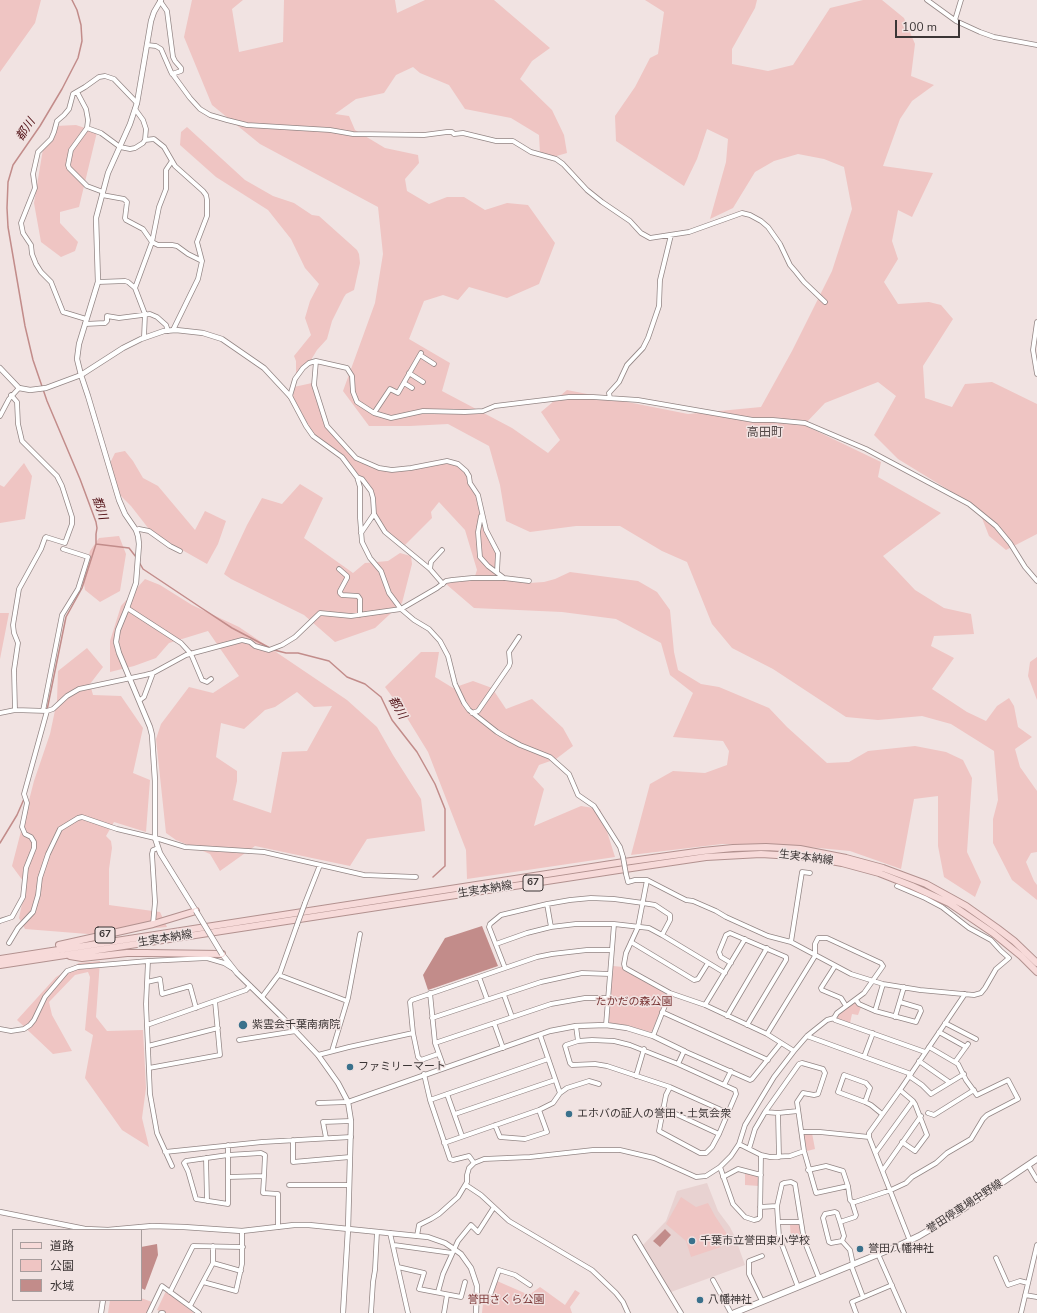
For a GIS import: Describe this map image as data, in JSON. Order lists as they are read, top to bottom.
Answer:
{
  "streets": {
    "main road": ["生実本納線", "67", "誉田停車場中野線"]
  },
  "crossings": [
    ["生実本納線", "67"]
  ],
  "districts": ["高田町"],
  "water": ["都川"],
  "parks": ["たかだの森公園", "誉田さくら公園"],
  "places": [
    "紫雲会千葉南病院",
    "ファミリーマート",
    "エホバの証人の誉田・土気会衆",
    "千葉市立誉田東小学校",
    "誉田八幡神社",
    "八幡神社"
  ],
  "legend": ["道路", "公園", "水域"],
  "scale_bar": "100 m"
}
